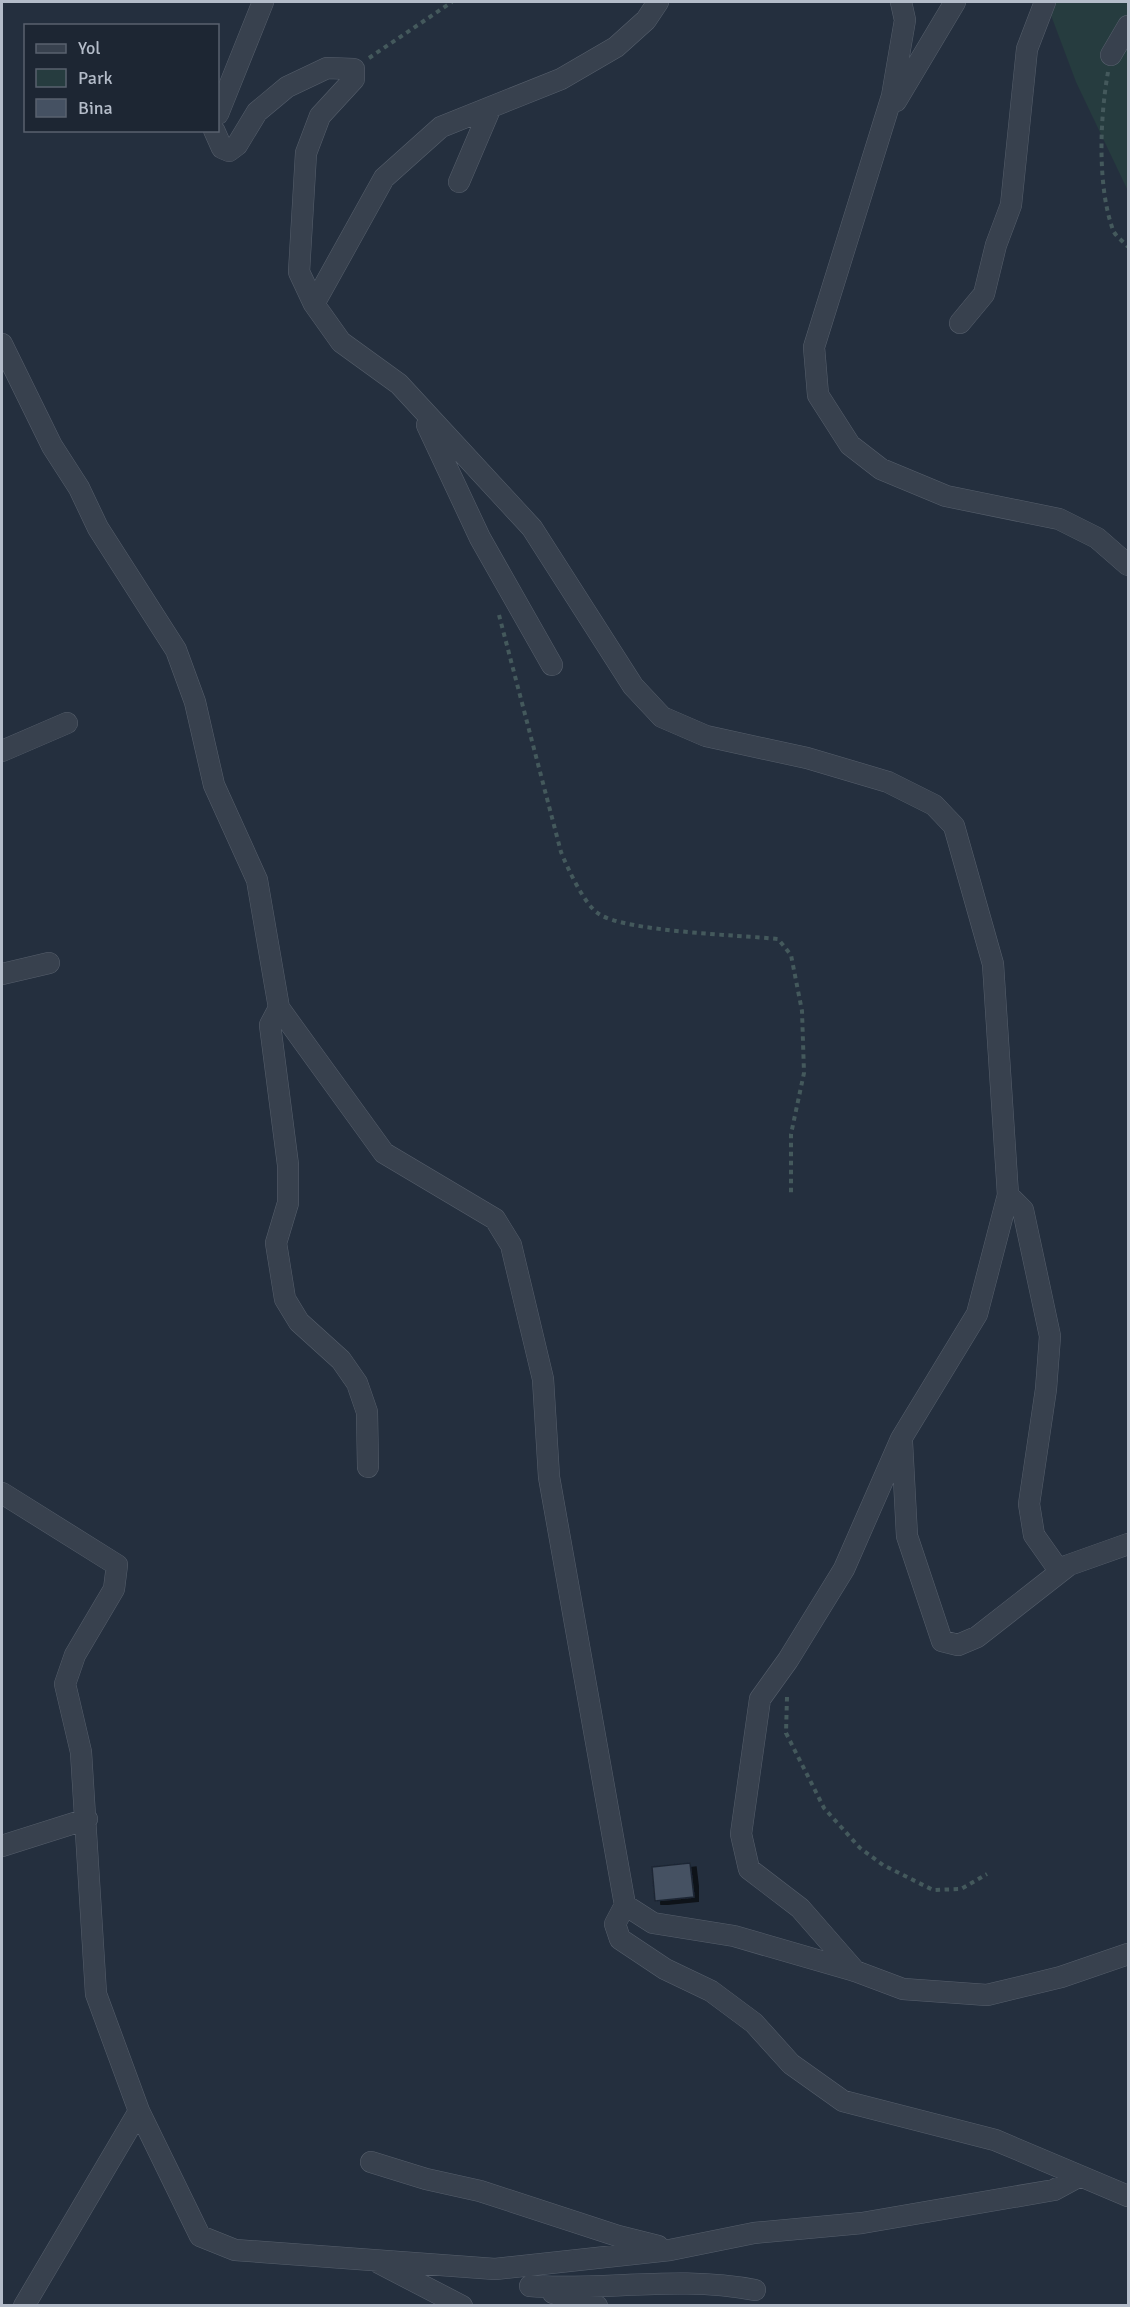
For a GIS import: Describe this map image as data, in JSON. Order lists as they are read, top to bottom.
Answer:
{
  "legend": ["Yol", "Park", "Bina"]
}
